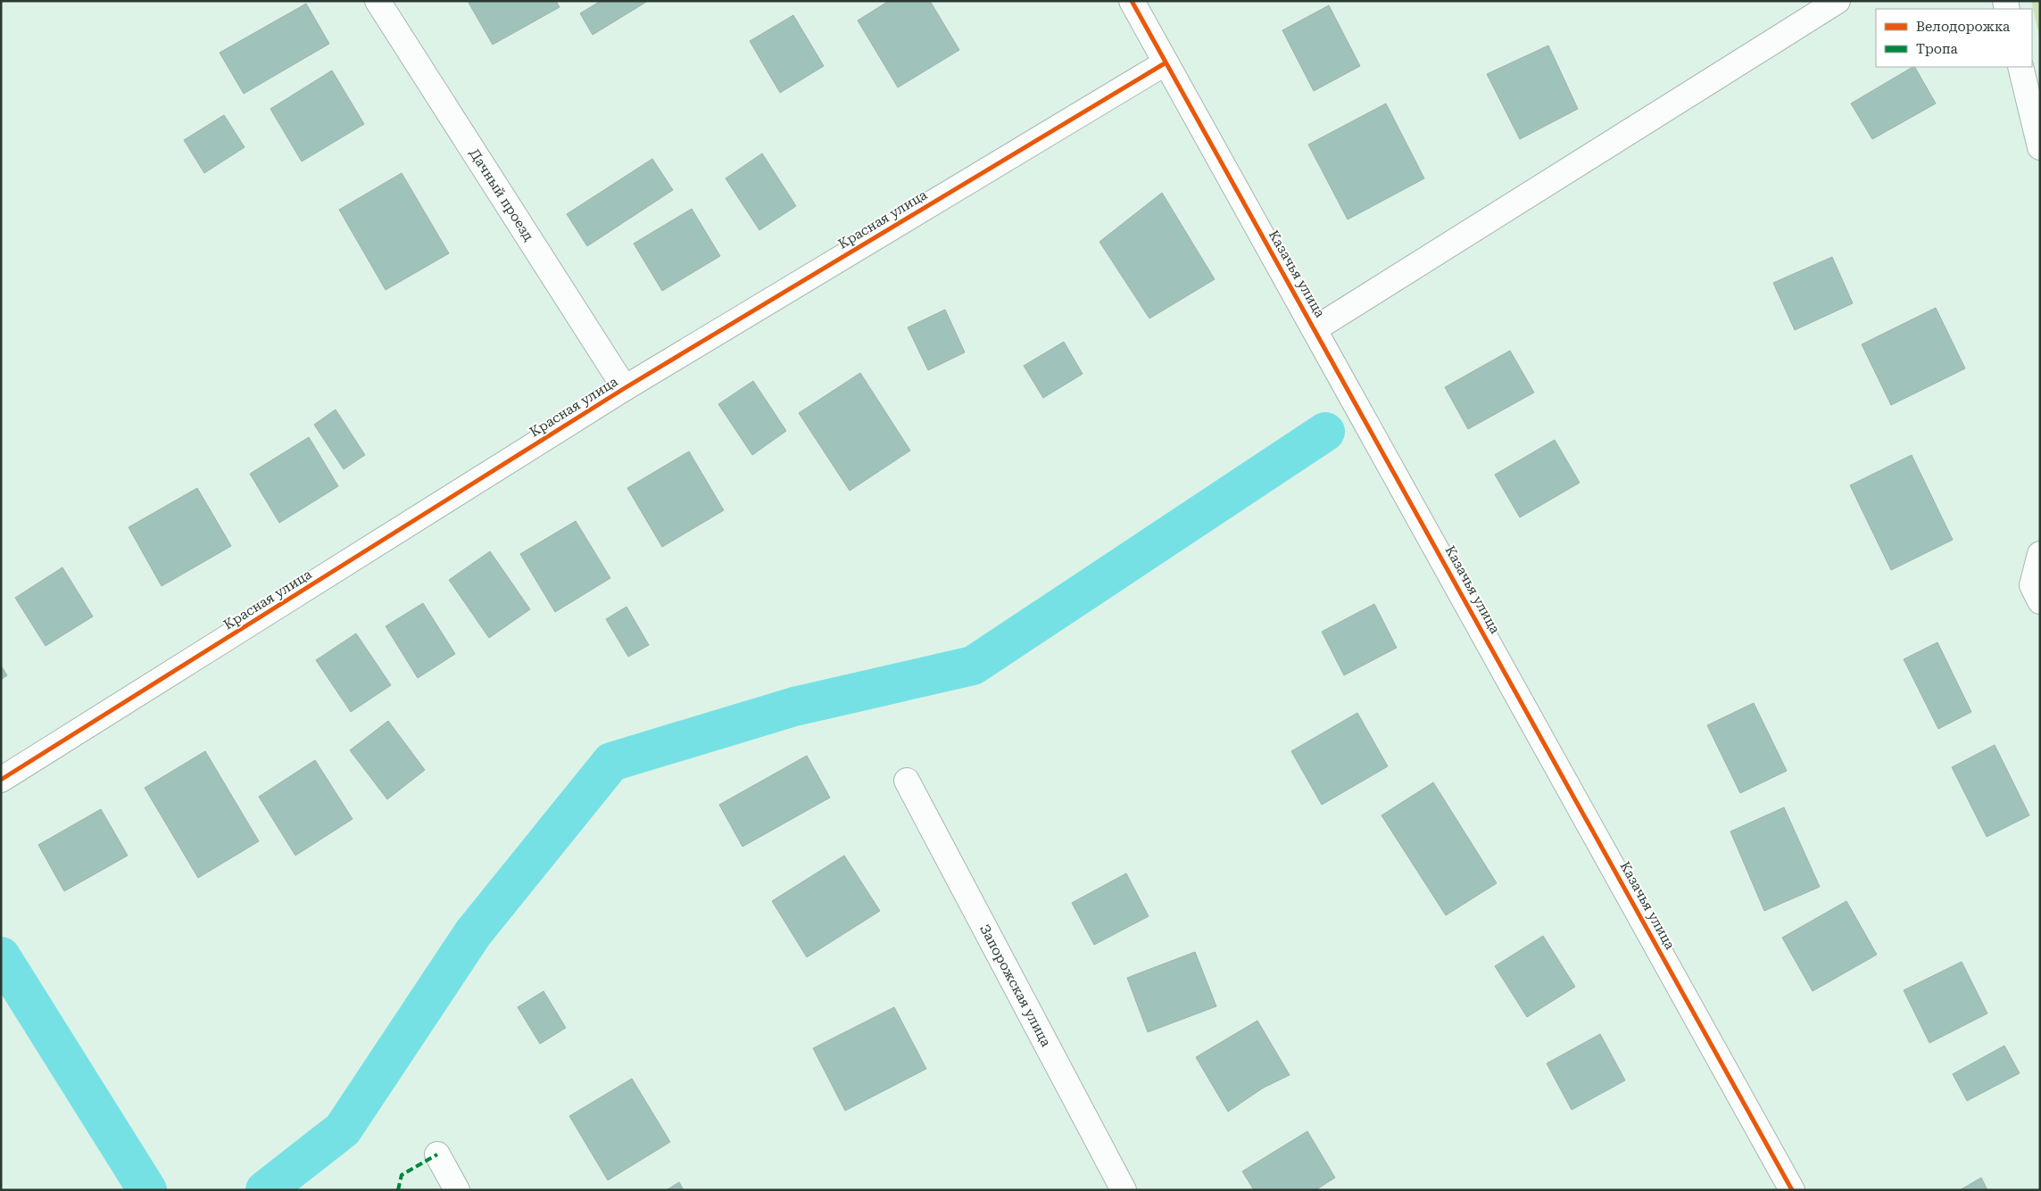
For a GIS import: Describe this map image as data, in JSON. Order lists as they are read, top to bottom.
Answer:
{
  "streets": {
    "street": [
      "Дачный проезд",
      "Красная улица",
      "Казачья улица",
      "Запорожская улица"
    ]
  },
  "crossings": [
    ["Дачный проезд", "Красная улица"],
    ["Красная улица", "Казачья улица"]
  ],
  "legend": ["Велодорожка", "Тропа"]
}
